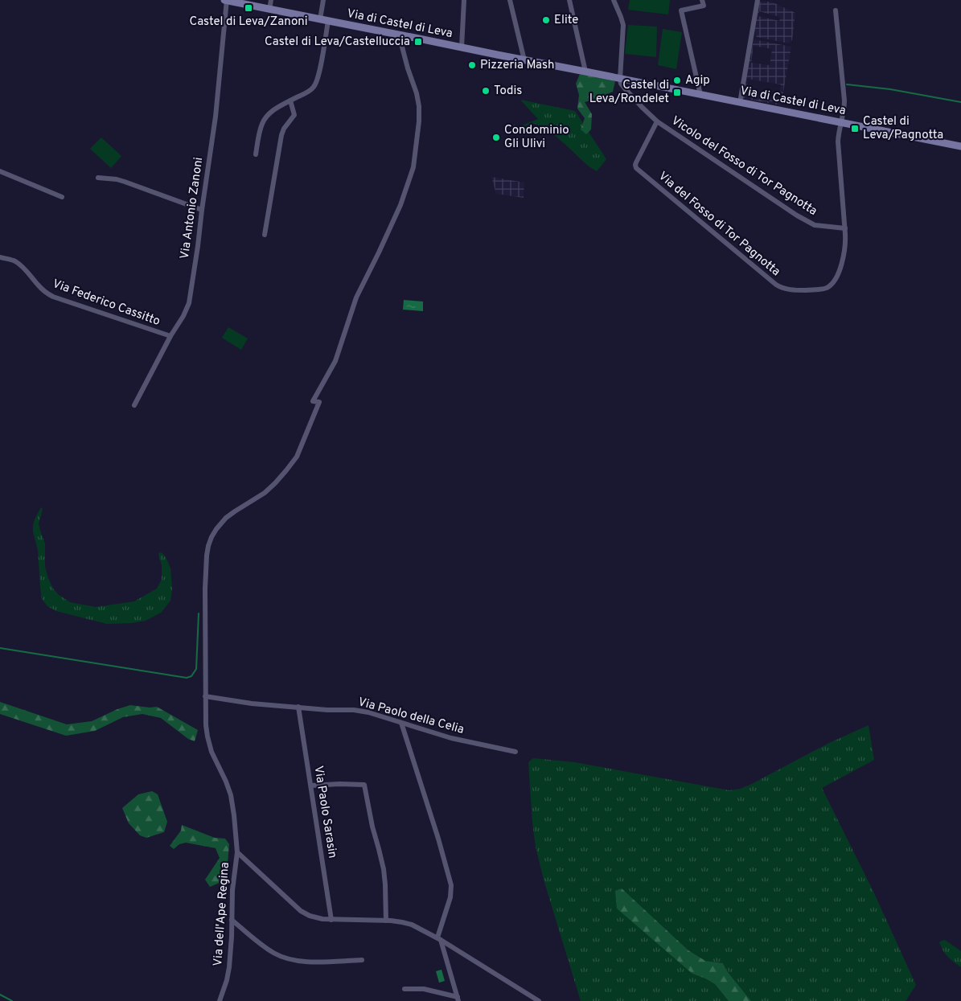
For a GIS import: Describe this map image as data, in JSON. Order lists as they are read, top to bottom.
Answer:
{
  "streets": {
    "street": [
      "Via di Castel di Leva",
      "Vicolo del Fosso di Tor Pagnotta",
      "Via Antonio Zanoni",
      "Via del Fosso di Tor Pagnotta",
      "Via Federico Cassitto",
      "Via Paolo della Celia",
      "Via Paolo Sarasin",
      "Via dell'Ape Regina"
    ]
  },
  "crossings": [
    ["Via di Castel di Leva", "Via Antonio Zanoni"],
    ["Via di Castel di Leva", "Via del Fosso di Tor Pagnotta"],
    ["Via di Castel di Leva", "Via dell'Ape Regina"],
    ["Vicolo del Fosso di Tor Pagnotta", "Via del Fosso di Tor Pagnotta"],
    ["Via Antonio Zanoni", "Via Federico Cassitto"],
    ["Via Paolo della Celia", "Via Paolo Sarasin"],
    ["Via Paolo della Celia", "Via dell'Ape Regina"]
  ],
  "places": {
    "transit": [
      "Castel di Leva/Zanoni",
      "Castel di Leva/Castelluccia",
      "Castel di Leva/Rondelet",
      "Castel di Leva/Pagnotta"
    ],
    "other": [
      "Elite",
      "Pizzeria Mash",
      "Agip",
      "Todis",
      "Condominio Gli Ulivi"
    ]
  }
}
